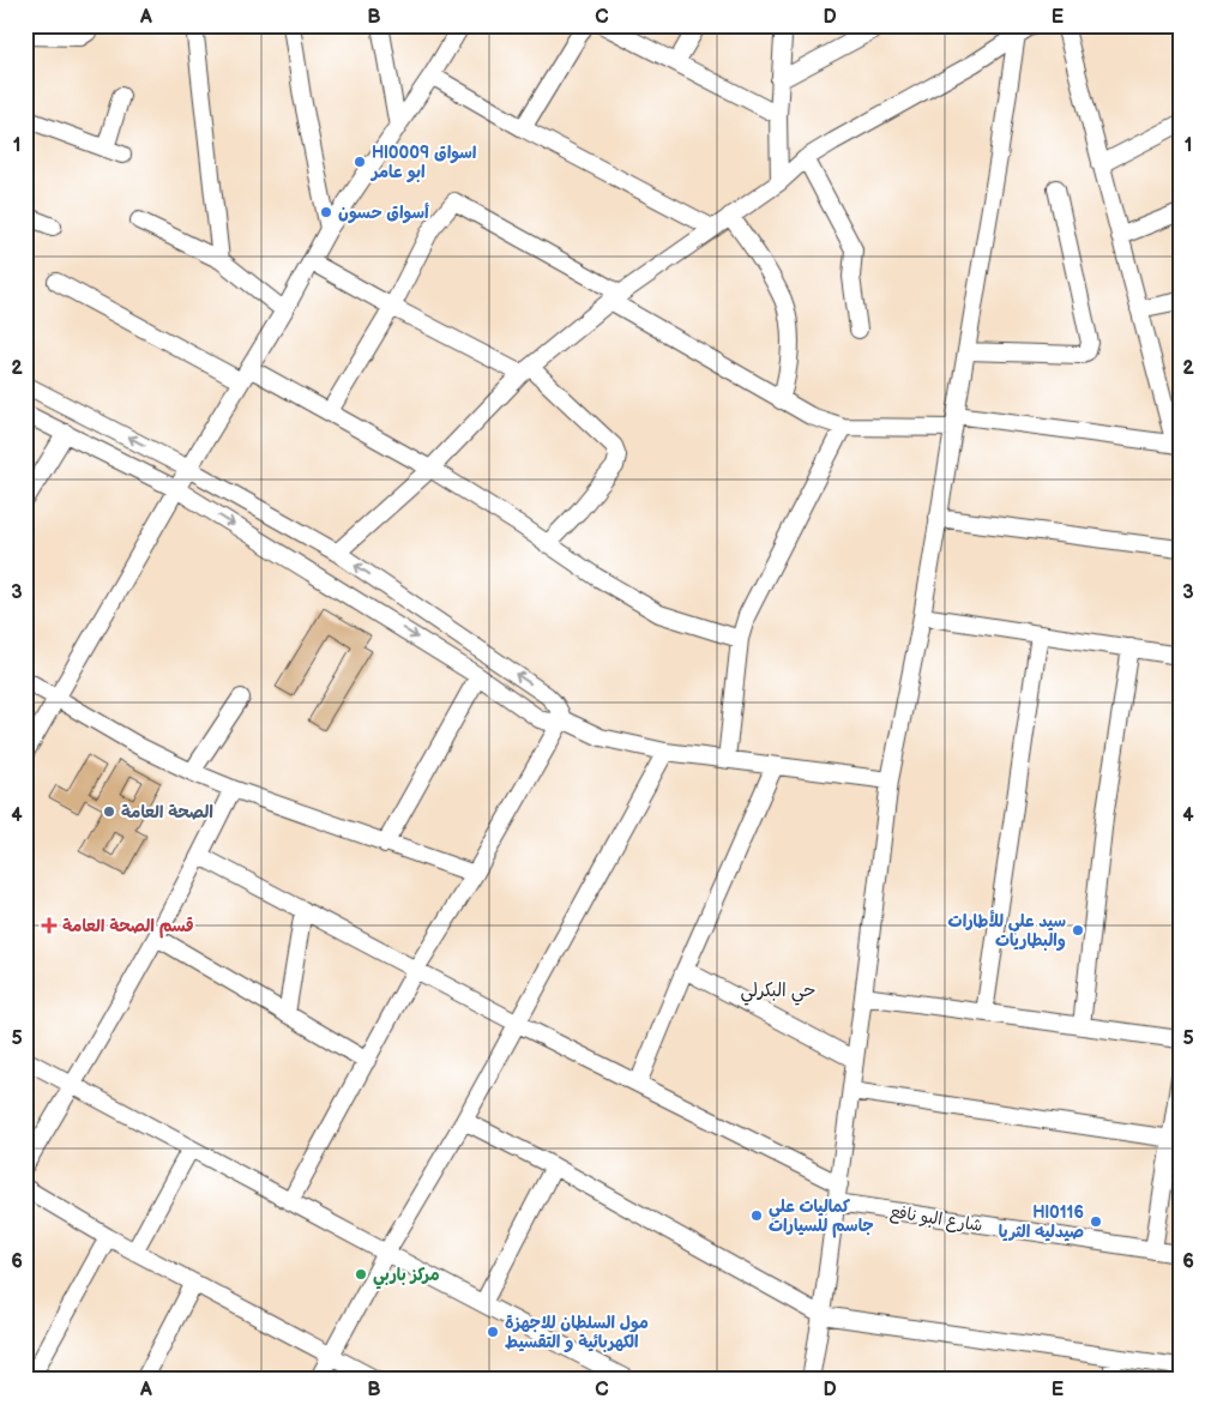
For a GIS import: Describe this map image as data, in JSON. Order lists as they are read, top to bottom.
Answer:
{
  "streets": {
    "street": ["شارع البو نافع"]
  },
  "districts": ["حي البكرلي"],
  "places": {
    "other": [
      "Hl0009 اسواق ابو عامر",
      "أسواق حسون",
      "الصحة العامة",
      "سيد علي للأطارات والبطاريات",
      "كماليات علي جاسم للسيارات",
      "Hl0116 صيدليه الثريا",
      "مركز باربي",
      "مول السلطان للاجهزة الكهربائية و التقسيط"
    ],
    "health": ["قسم الصحة العامة"]
  },
  "grid": {
    "columns": [
      "A",
      "B",
      "C",
      "D",
      "E"
    ],
    "rows": [
      "1",
      "2",
      "3",
      "4",
      "5",
      "6"
    ]
  }
}
